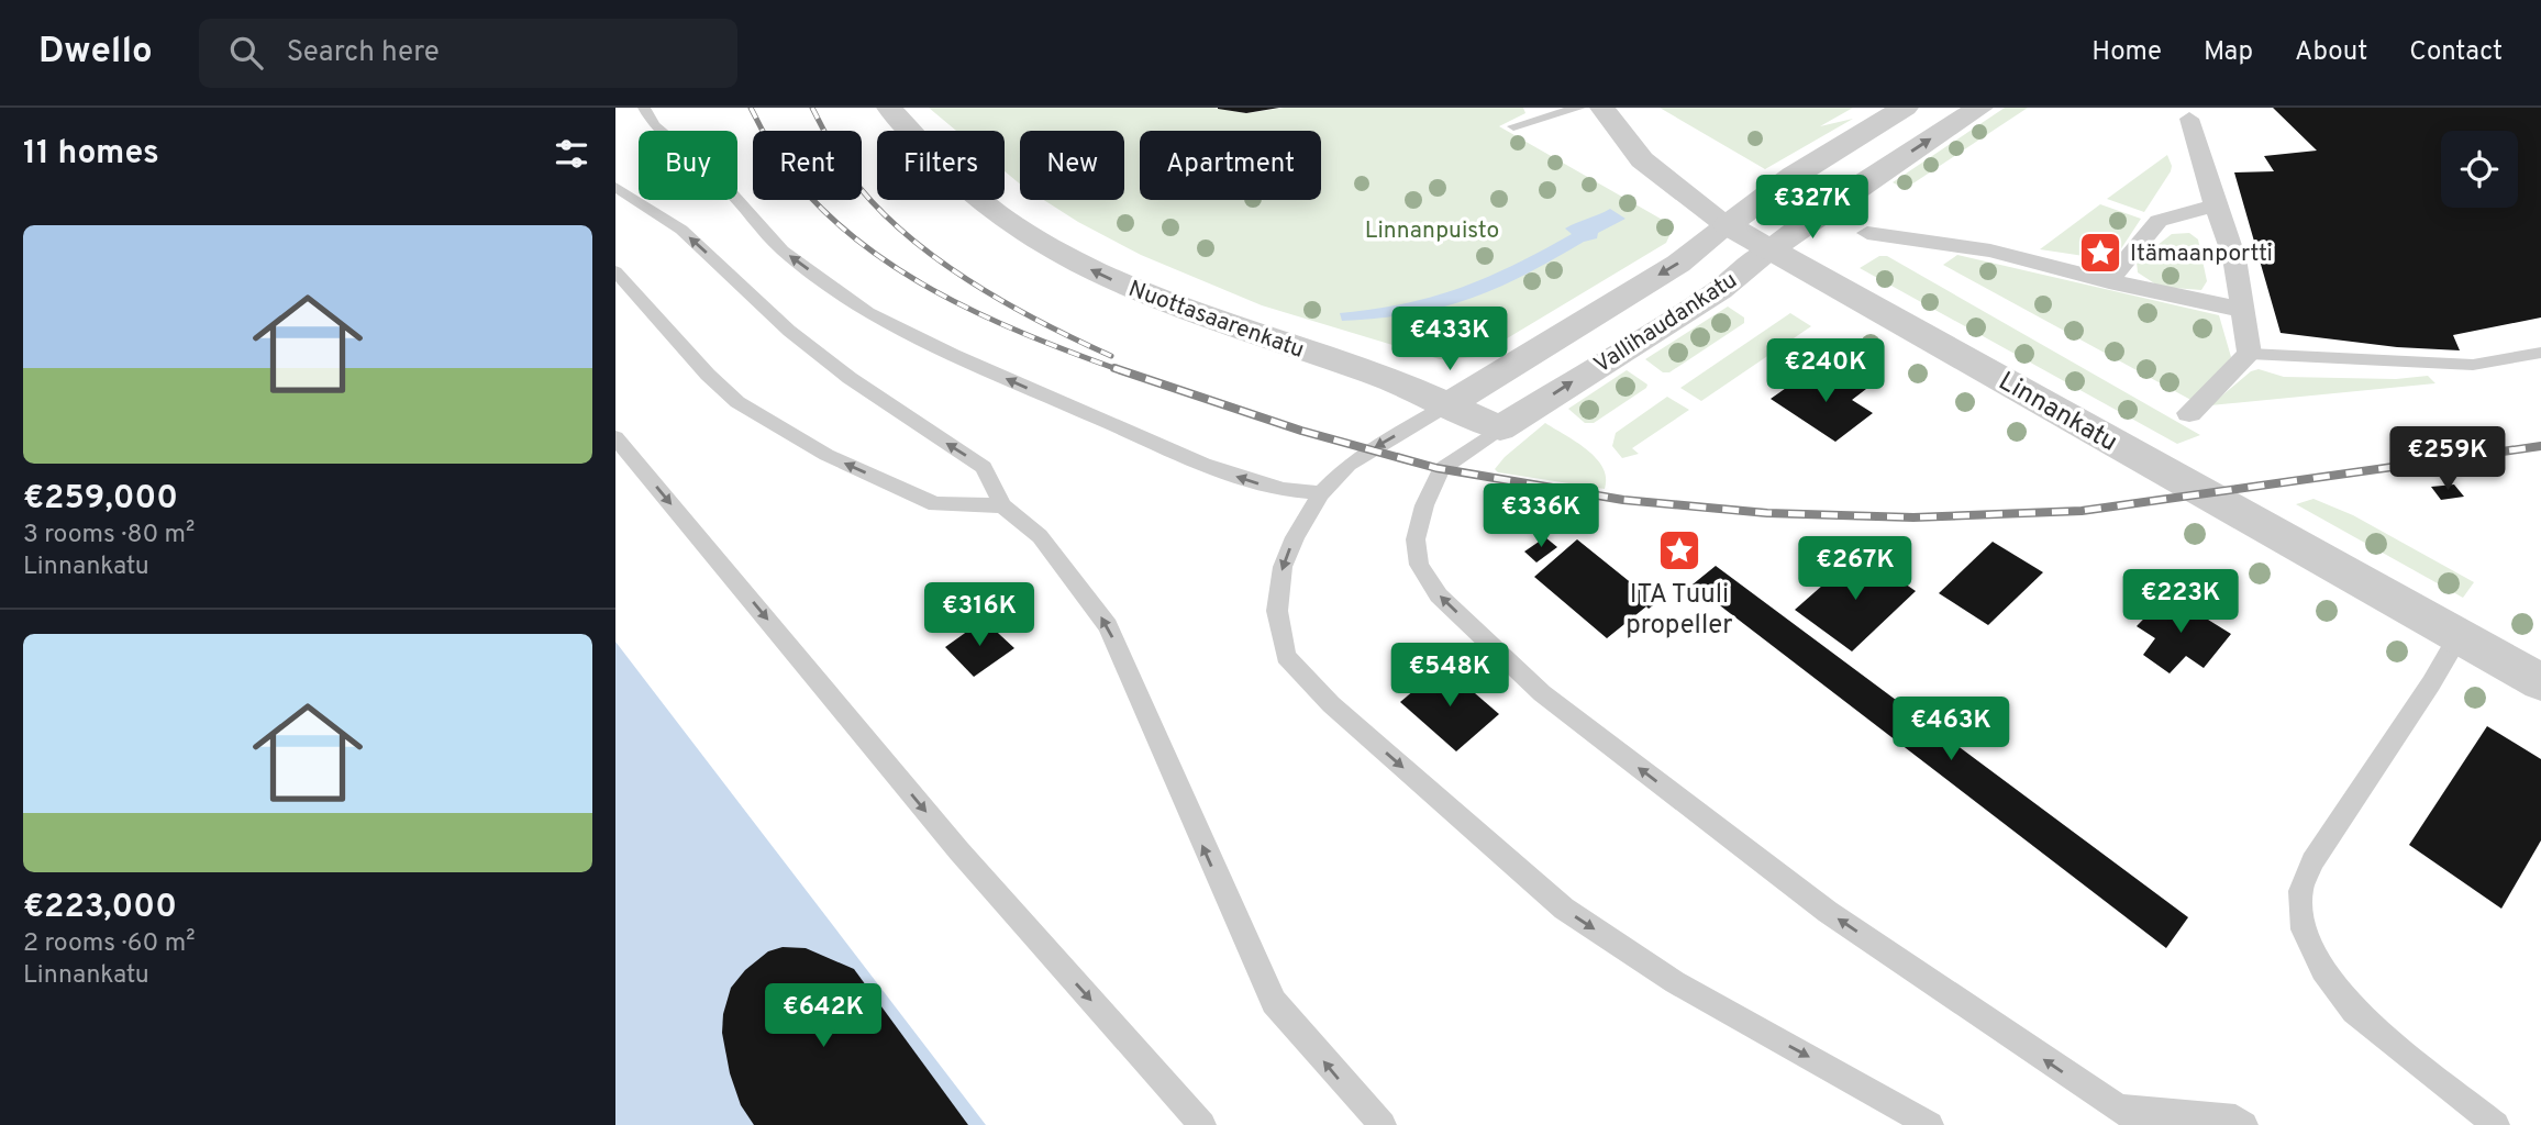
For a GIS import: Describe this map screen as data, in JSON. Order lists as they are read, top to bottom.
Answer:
{
  "streets": {
    "street": ["Nuottasaarenkatu", "Vallihaudankatu", "Linnankatu"]
  },
  "crossings": [
    ["Nuottasaarenkatu", "Vallihaudankatu"],
    ["Vallihaudankatu", "Linnankatu"]
  ],
  "one_way": ["Nuottasaarenkatu"],
  "parks": ["Linnanpuisto"],
  "places": {
    "place": ["Itämaanportti", "ITA Tuuli propeller"]
  },
  "page": {
    "header": "Dwello",
    "search": "Search here",
    "nav": [
      "Home",
      "Map",
      "About",
      "Contact"
    ],
    "heading": "11 homes",
    "chip": [
      "Buy",
      "Rent",
      "Filters",
      "New",
      "Apartment"
    ],
    "price": [
      "€327K",
      "€433K",
      "€240K",
      "€259K",
      "€336K",
      "€267K",
      "€223K",
      "€316K",
      "€548K",
      "€463K",
      "€642K"
    ],
    "list": [
      {
        "name": "€259,000",
        "note": "3 rooms · 80 m² · Linnankatu"
      },
      {
        "name": "€223,000",
        "note": "2 rooms · 60 m² · Linnankatu"
      }
    ]
  }
}
